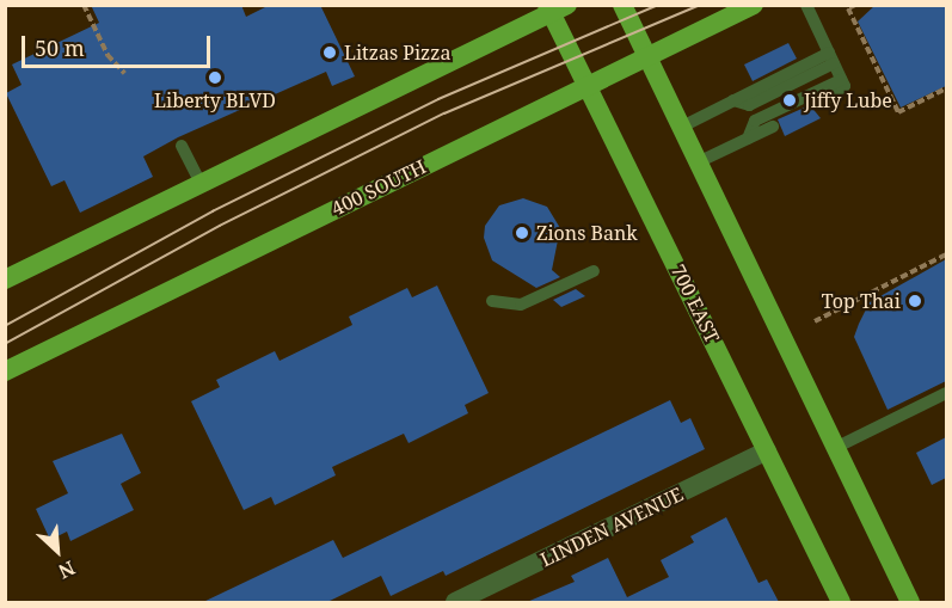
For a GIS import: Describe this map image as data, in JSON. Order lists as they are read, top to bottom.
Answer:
{
  "streets": {
    "main road": ["400 SOUTH", "700 EAST"],
    "street": ["LINDEN AVENUE"]
  },
  "crossings": [
    ["400 SOUTH", "700 EAST"],
    ["700 EAST", "LINDEN AVENUE"]
  ],
  "places": [
    "Litzas Pizza",
    "Liberty BLVD",
    "Jiffy Lube",
    "Zions Bank",
    "Top Thai"
  ],
  "scale_bar": "50 m",
  "north": "bottom right"
}
